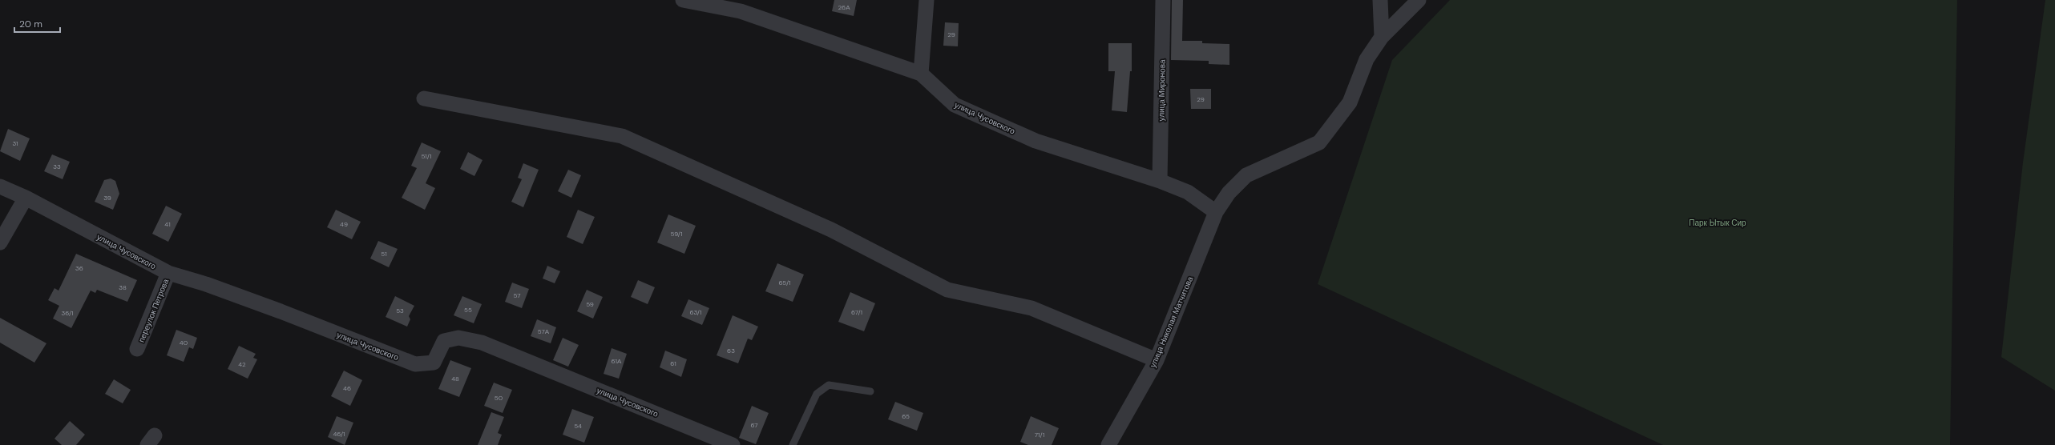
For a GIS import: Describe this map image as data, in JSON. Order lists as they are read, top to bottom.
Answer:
{
  "streets": {
    "street": [
      "улица Миронова",
      "улица Чусовского",
      "переулок Петрова",
      "улица Николая Матчитова"
    ]
  },
  "crossings": [
    ["улица Миронова", "улица Чусовского"],
    ["улица Чусовского", "переулок Петрова"],
    ["улица Чусовского", "улица Николая Матчитова"]
  ],
  "parks": ["Парк Ытык Сир"],
  "house_numbers": [
    "26А",
    "29",
    "29",
    "31",
    "51/1",
    "33",
    "39",
    "41",
    "49",
    "59/1",
    "51",
    "36",
    "65/1",
    "38",
    "57",
    "59",
    "55",
    "53",
    "63/1",
    "67/1",
    "36/1",
    "57А",
    "40",
    "63",
    "61А",
    "61",
    "42",
    "48",
    "46",
    "50",
    "65",
    "67",
    "54",
    "46/1",
    "71/1"
  ],
  "scale_bar": "20 m"
}
